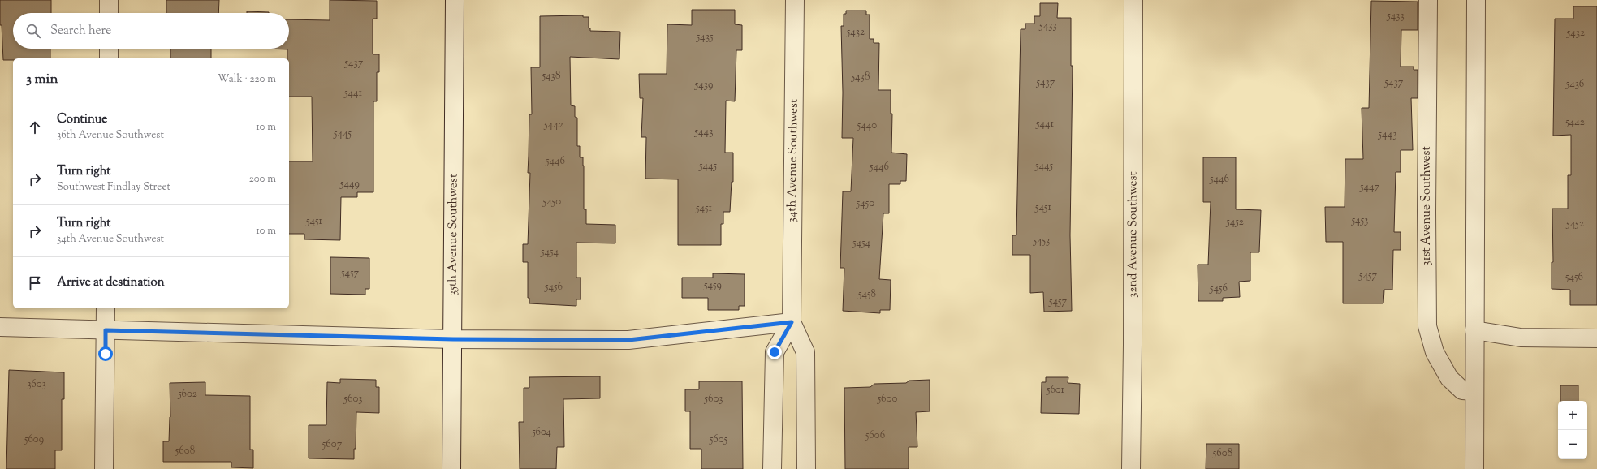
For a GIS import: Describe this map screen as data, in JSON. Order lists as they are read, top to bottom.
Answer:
{
  "streets": {
    "street": [
      "34th Avenue Southwest",
      "31st Avenue Southwest",
      "35th Avenue Southwest",
      "32nd Avenue Southwest"
    ]
  },
  "house_numbers": [
    "5433",
    "5433",
    "5432",
    "5432",
    "5435",
    "5437",
    "5438",
    "5438",
    "5437",
    "5437",
    "5436",
    "5439",
    "5441",
    "5442",
    "5441",
    "5442",
    "5440",
    "5443",
    "5445",
    "5443",
    "5446",
    "5445",
    "5445",
    "5446",
    "5446",
    "5449",
    "5447",
    "5450",
    "5450",
    "5451",
    "5451",
    "5453",
    "5451",
    "5452",
    "5452",
    "5453",
    "5454",
    "5454",
    "5457",
    "5457",
    "5456",
    "5459",
    "5456",
    "5456",
    "5458",
    "5457",
    "3603",
    "5601",
    "5602",
    "5603",
    "5603",
    "5600",
    "5604",
    "5606",
    "5609",
    "5605",
    "5607",
    "5608",
    "5608"
  ],
  "page": {
    "search": "Search here",
    "heading": ["3 min", "Walk · 220 m"],
    "list": [
      ["Continue", "36th Avenue Southwest", "10 m"],
      ["Turn right", "Southwest Findlay Street", "200 m"],
      ["Turn right", "34th Avenue Southwest", "10 m"],
      "Arrive at destination"
    ],
    "map_buttons": ["+", "−"]
  }
}
